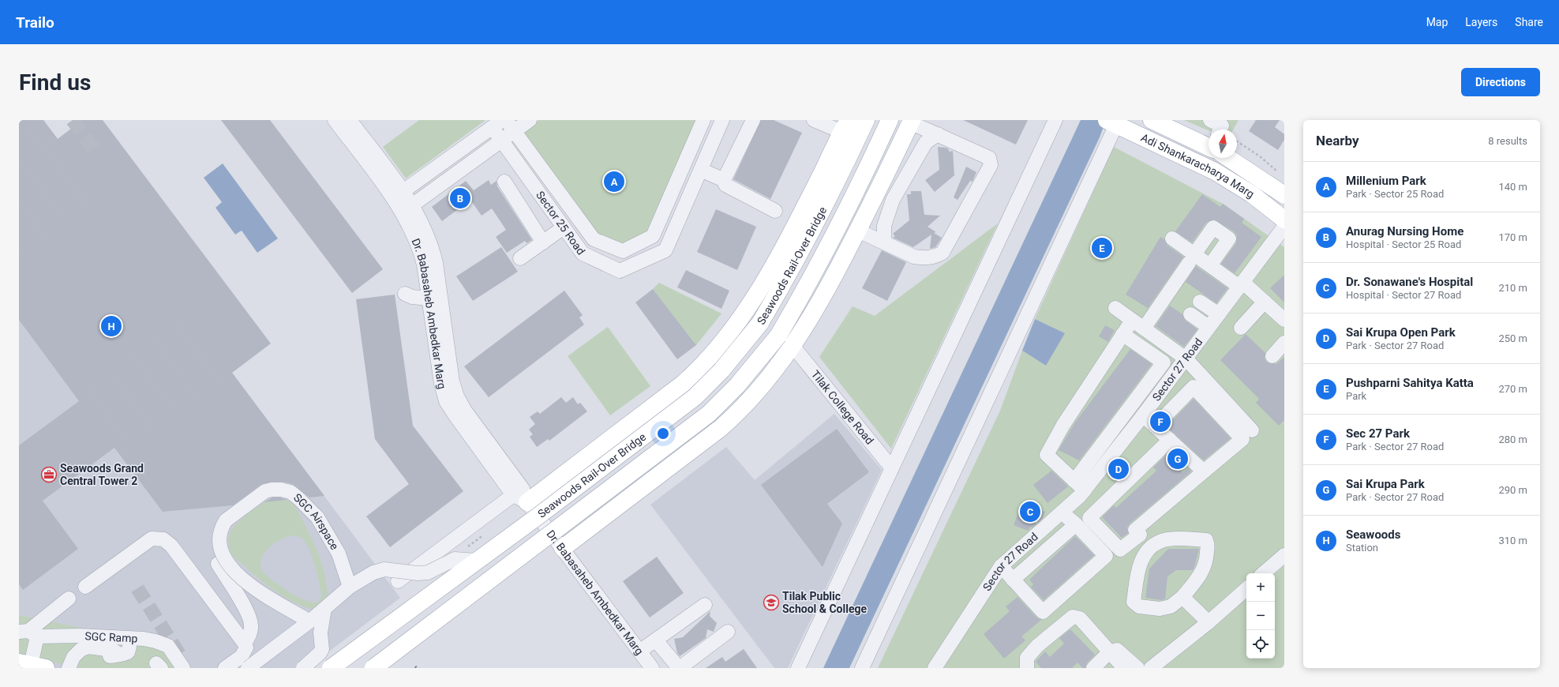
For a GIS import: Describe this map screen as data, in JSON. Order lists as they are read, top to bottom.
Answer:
{
  "streets": {
    "main road": ["Adi Shankaracharya Marg", "Seawoods Rail-Over Bridge"],
    "street": [
      "Sector 25 Road",
      "Dr. Babasaheb Ambedkar Marg",
      "Sector 27 Road",
      "Tilak College Road",
      "SGC Airspace",
      "SGC Ramp"
    ]
  },
  "places": {
    "office": ["Seawoods Grand Central Tower 2"],
    "school or university": ["Tilak Public School & College"]
  },
  "north": "top",
  "page": {
    "header": "Trailo",
    "nav": ["Map", "Layers", "Share"],
    "buttons": "Directions",
    "title": "Find us",
    "heading": ["Nearby", "8 results"],
    "list": [
      {
        "mark": "A",
        "name": "Millenium Park",
        "note": "Park · Sector 25 Road",
        "value": "140 m"
      },
      {
        "mark": "B",
        "name": "Anurag Nursing Home",
        "note": "Hospital · Sector 25 Road",
        "value": "170 m"
      },
      {
        "mark": "C",
        "name": "Dr. Sonawane's Hospital",
        "note": "Hospital · Sector 27 Road",
        "value": "210 m"
      },
      {
        "mark": "D",
        "name": "Sai Krupa Open Park",
        "note": "Park · Sector 27 Road",
        "value": "250 m"
      },
      {
        "mark": "E",
        "name": "Pushparni Sahitya Katta",
        "note": "Park",
        "value": "270 m"
      },
      {
        "mark": "F",
        "name": "Sec 27 Park",
        "note": "Park · Sector 27 Road",
        "value": "280 m"
      },
      {
        "mark": "G",
        "name": "Sai Krupa Park",
        "note": "Park · Sector 27 Road",
        "value": "290 m"
      },
      {
        "mark": "H",
        "name": "Seawoods",
        "note": "Station",
        "value": "310 m"
      }
    ],
    "pins": [
      "A",
      "B",
      "E",
      "H",
      "F",
      "G",
      "D",
      "C"
    ],
    "map_buttons": ["+", "−"]
  }
}
